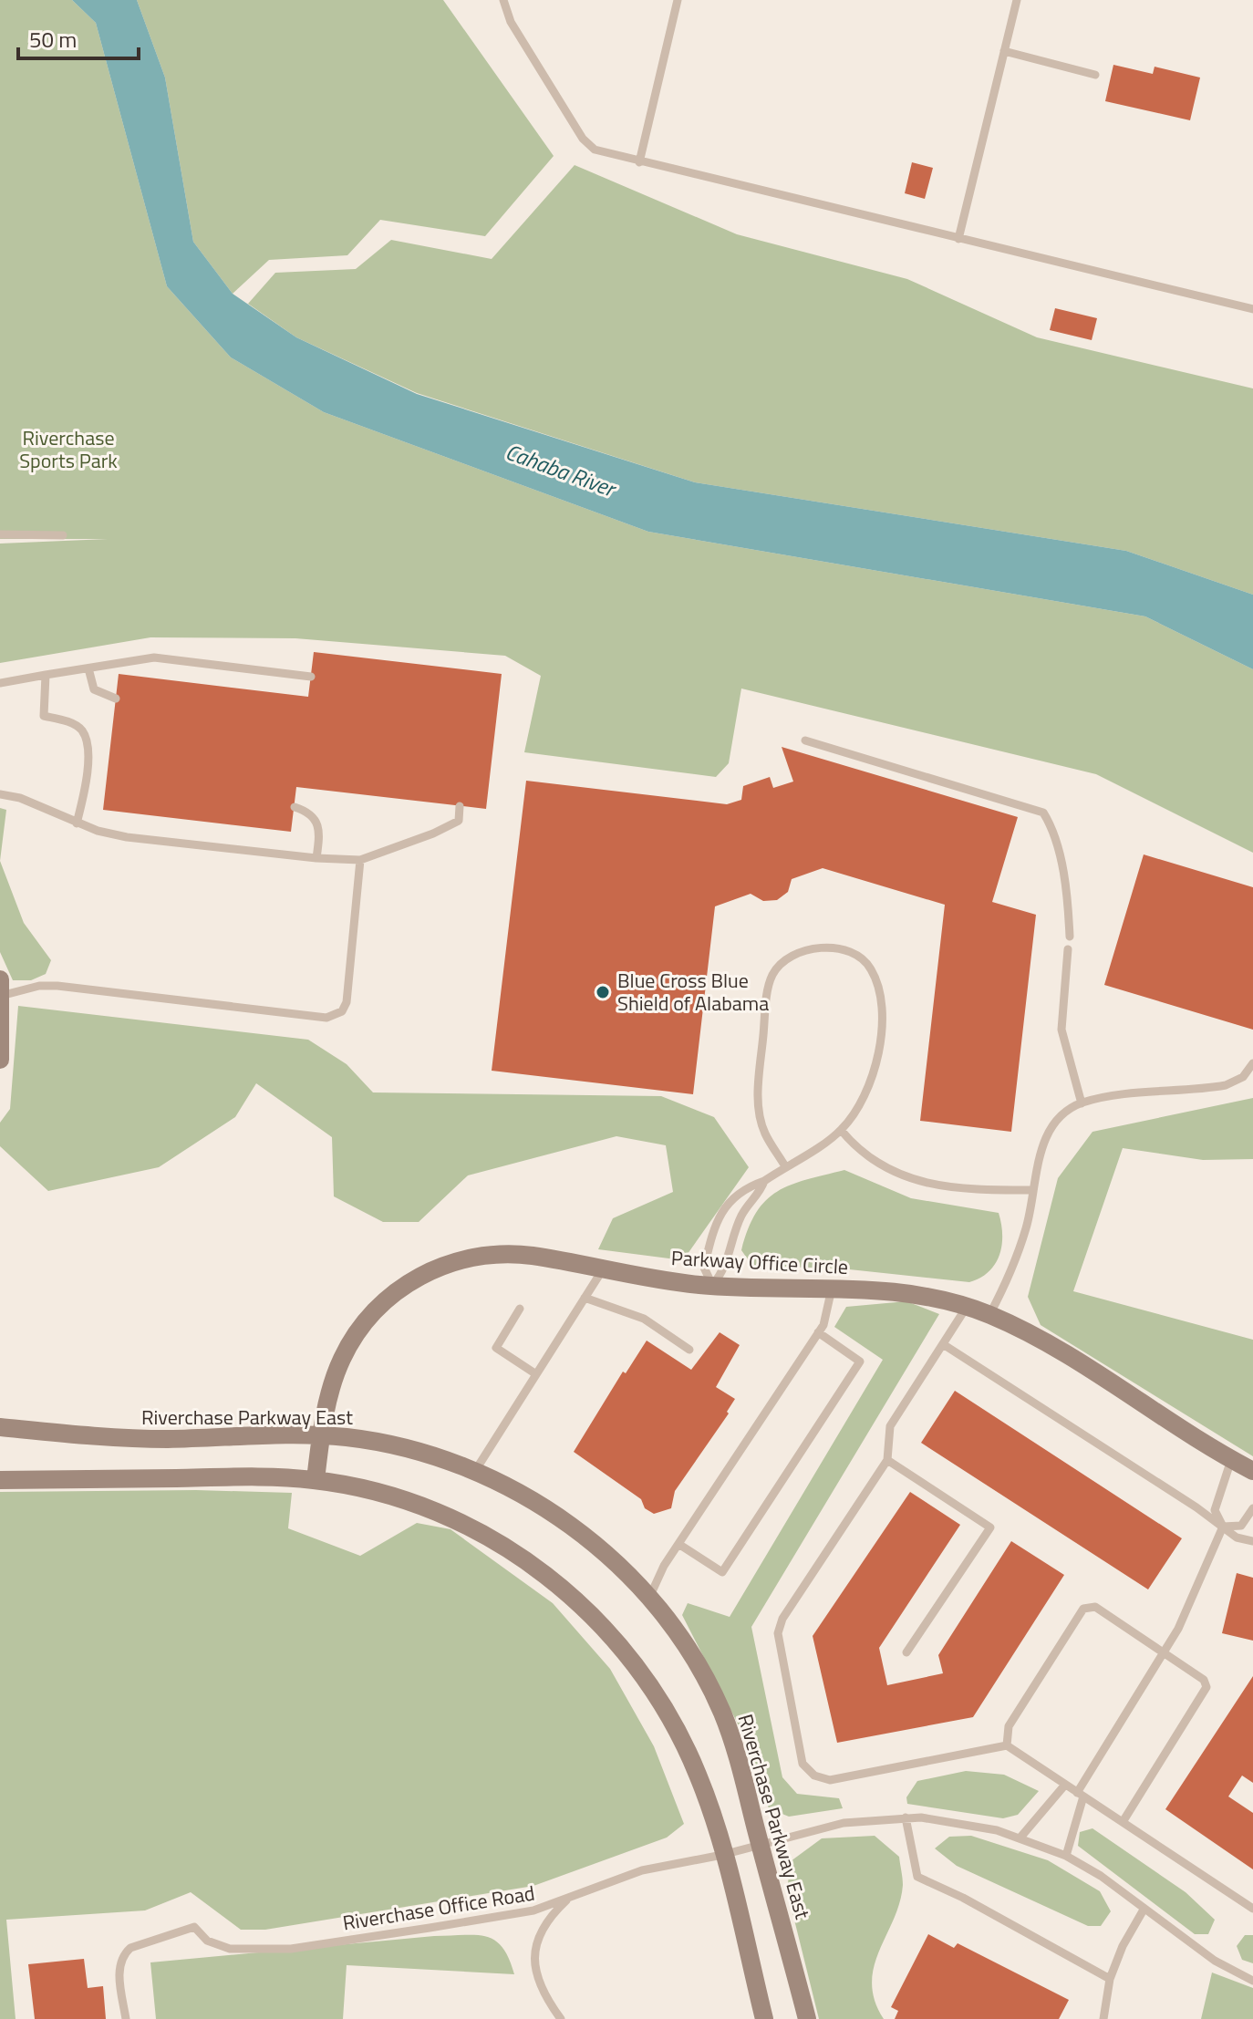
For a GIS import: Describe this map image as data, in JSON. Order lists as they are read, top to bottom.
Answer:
{
  "streets": {
    "street": ["Parkway Office Circle", "Riverchase Parkway East"],
    "lane": ["Riverchase Office Road"]
  },
  "crossings": [
    ["Parkway Office Circle", "Riverchase Parkway East"],
    ["Riverchase Parkway East", "Riverchase Office Road"]
  ],
  "water": ["Cahaba River"],
  "parks": ["Riverchase Sports Park"],
  "places": ["Blue Cross Blue Shield of Alabama"],
  "scale_bar": "50 m"
}
